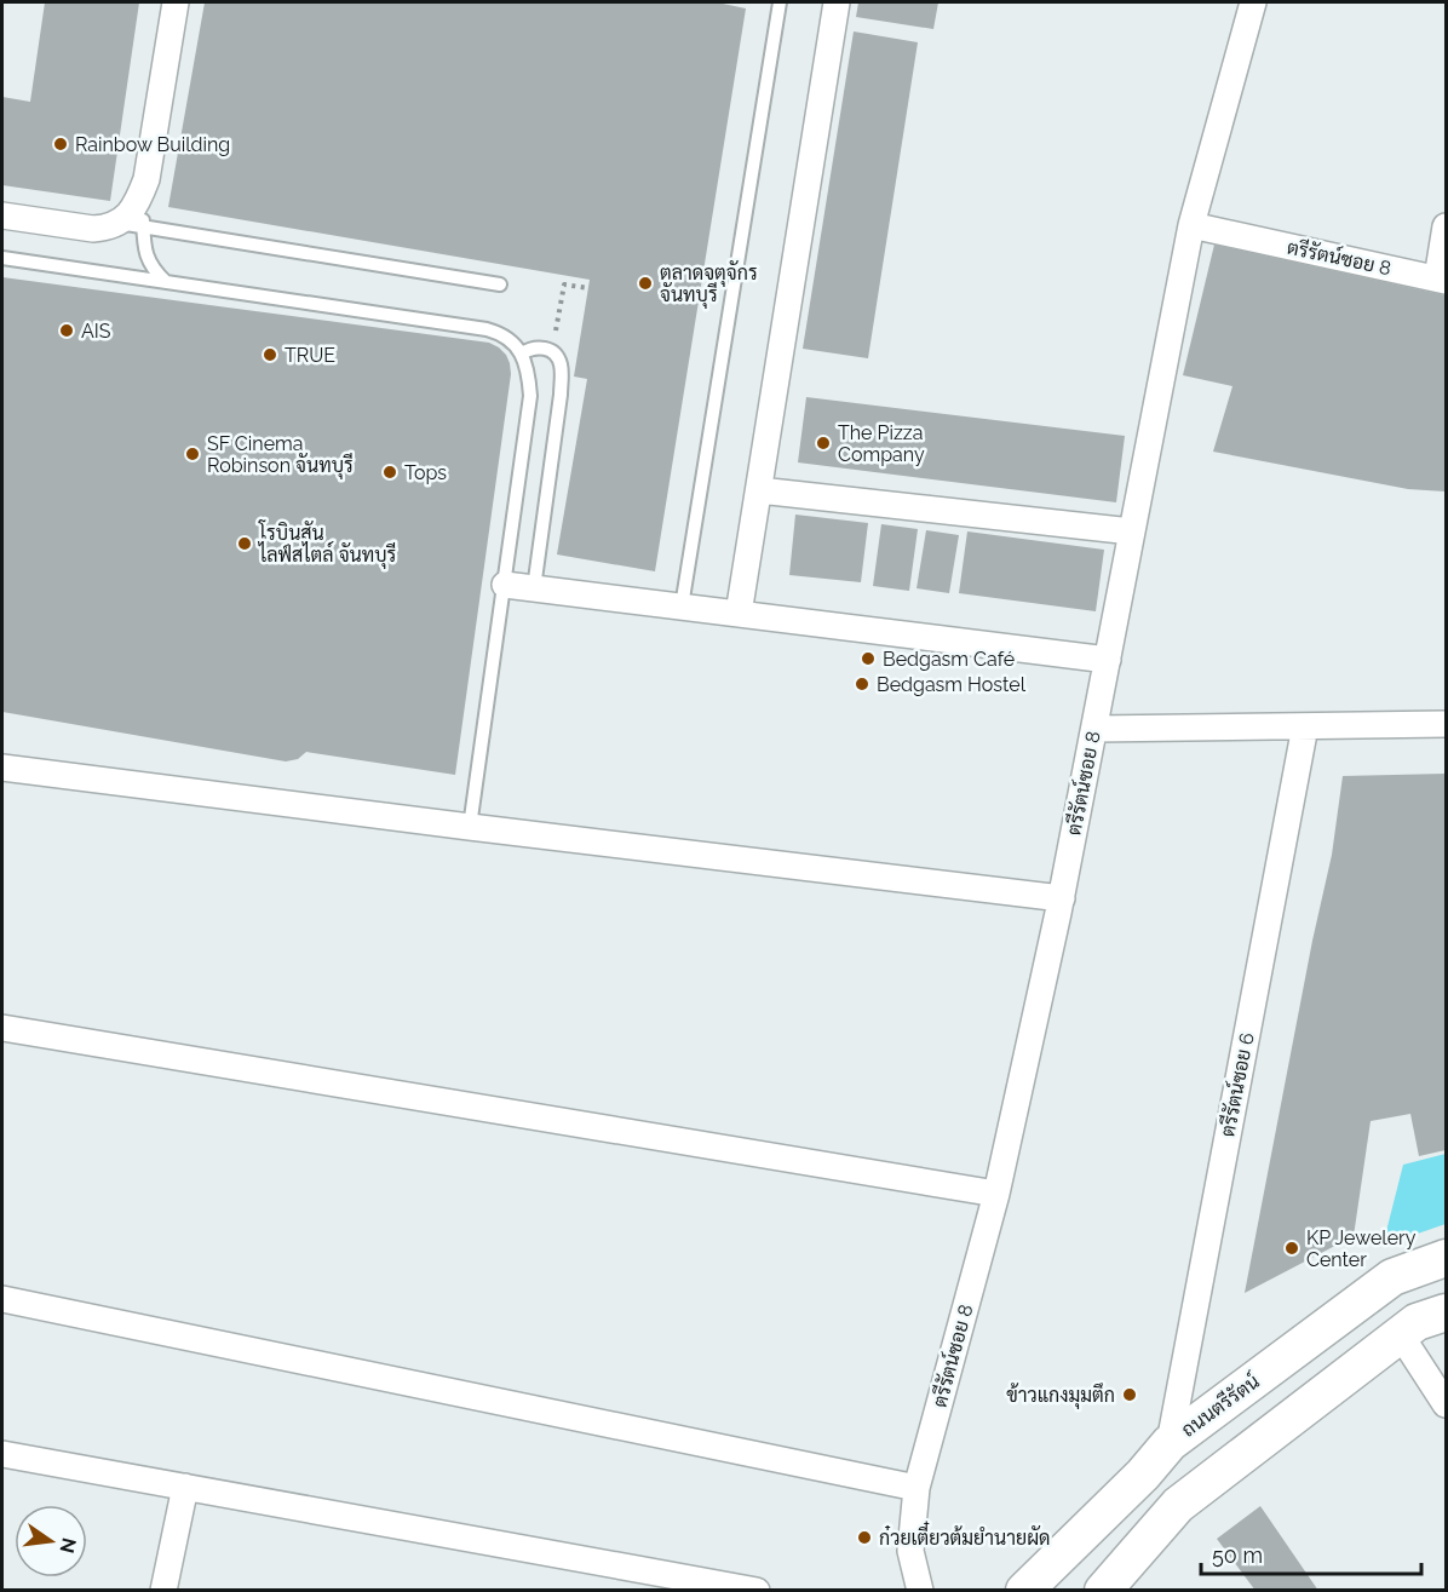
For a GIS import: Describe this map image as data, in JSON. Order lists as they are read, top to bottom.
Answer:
{
  "streets": {
    "main road": ["ถนนตรีรัตน์"],
    "street": ["ตรีรัตน์ซอย 8", "ตรีรัตน์ซอย 6"]
  },
  "crossings": [
    ["ตรีรัตน์ซอย 6", "ถนนตรีรัตน์"]
  ],
  "places": [
    "Rainbow Building",
    "ตลาดจตุจักร จันทบุรี",
    "AIS",
    "TRUE",
    "The Pizza Company",
    "SF Cinema Robinson จันทบุรี",
    "Tops",
    "โรบินสัน ไลฟ์สไตล์ จันทบุรี",
    "Bedgasm Café",
    "Bedgasm Hostel",
    "KP Jewelery Center",
    "ข้าวแกงมุมตึก",
    "ก๋วยเตี๋ยวต้มยำนายผัด"
  ],
  "scale_bar": "50 m",
  "north": "right"
}
